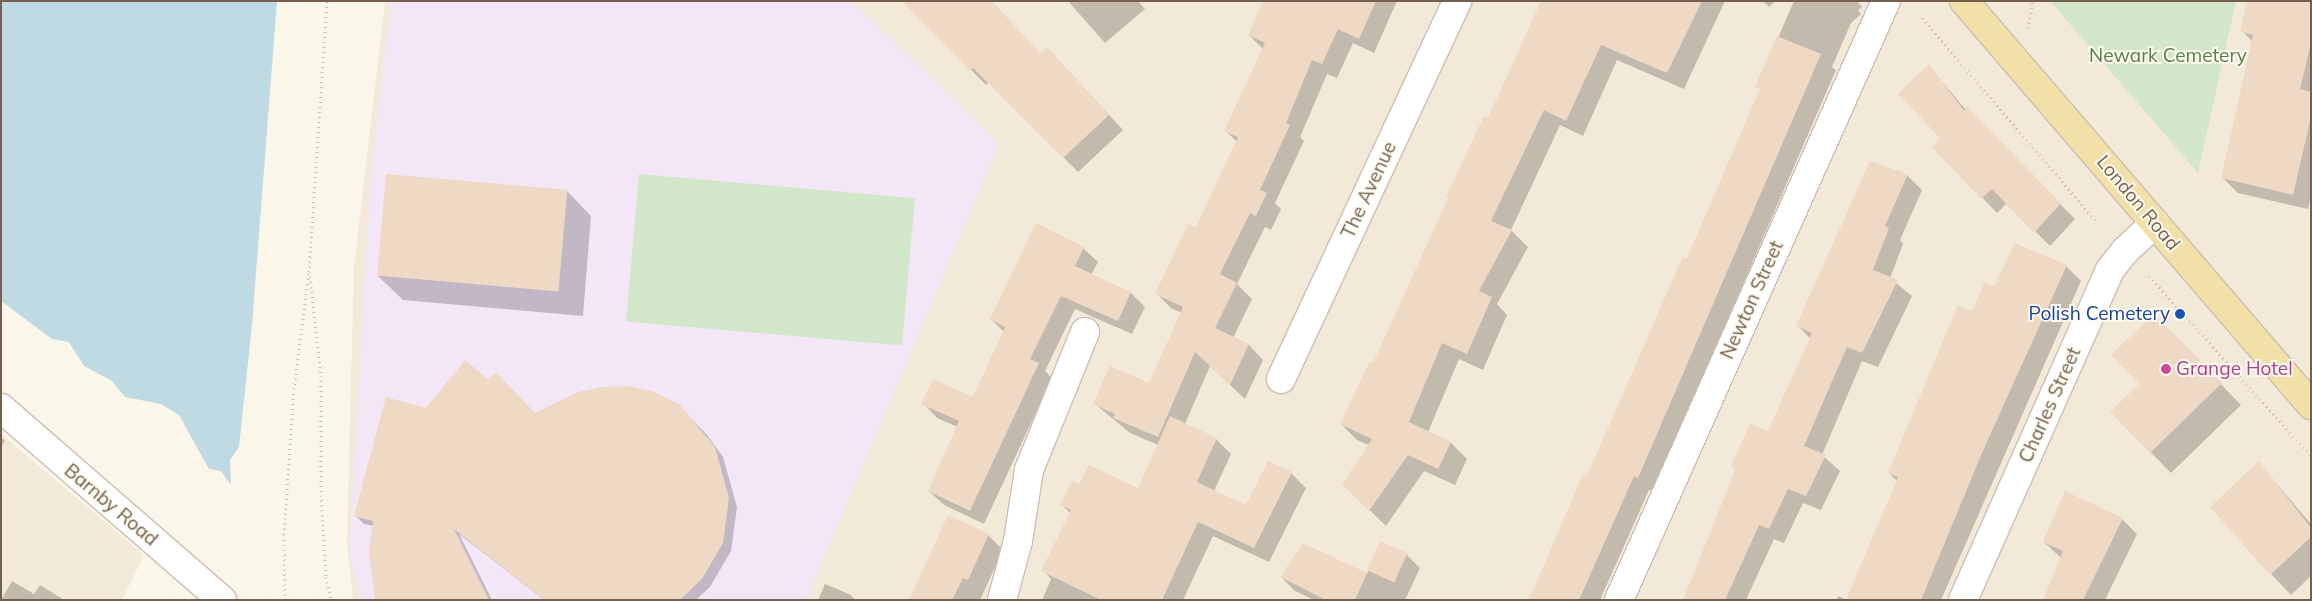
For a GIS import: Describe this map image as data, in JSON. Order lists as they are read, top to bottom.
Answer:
{
  "streets": {
    "main road": ["London Road"],
    "street": [
      "The Avenue",
      "Newton Street",
      "Charles Street",
      "Barnby Road"
    ]
  },
  "crossings": [
    ["London Road", "Charles Street"]
  ],
  "parks": ["Newark Cemetery"],
  "places": ["Polish Cemetery", "Grange Hotel"]
}
